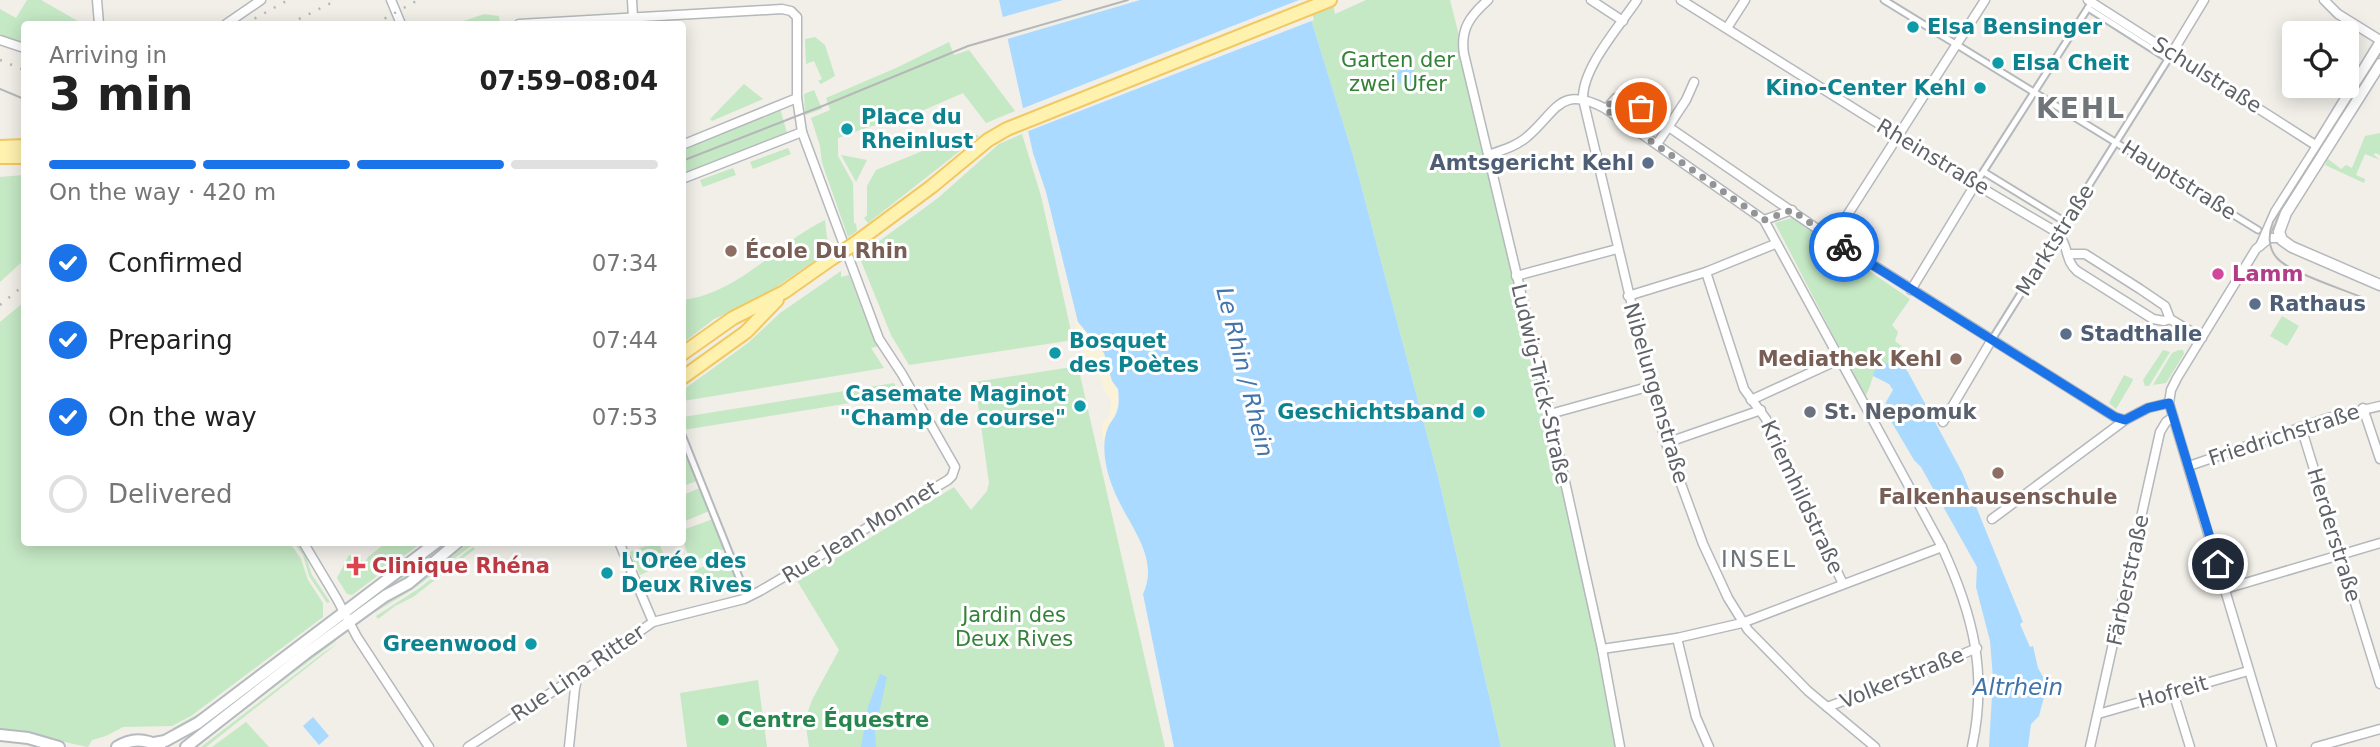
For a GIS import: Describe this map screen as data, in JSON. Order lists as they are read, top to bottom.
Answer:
{
  "streets": {
    "street": [
      "Schulstraße",
      "Rheinstraße",
      "Hauptstraße",
      "Marktstraße",
      "Ludwig-Trick-Straße",
      "Nibelungenstraße",
      "Friedrichstraße",
      "Kriemhildstraße",
      "Rue Jean Monnet",
      "Herderstraße",
      "Färberstraße",
      "Rue Lina Ritter",
      "Volkerstraße",
      "Hofreit"
    ]
  },
  "crossings": [
    ["Schulstraße", "Marktstraße"],
    ["Rheinstraße", "Marktstraße"],
    ["Hauptstraße", "Marktstraße"],
    ["Nibelungenstraße", "Volkerstraße"],
    ["Friedrichstraße", "Herderstraße"],
    ["Rue Jean Monnet", "Rue Lina Ritter"],
    ["Färberstraße", "Hofreit"]
  ],
  "districts": ["KEHL", "INSEL"],
  "water": ["Le Rhin / Rhein", "Altrhein"],
  "parks": ["Garten der zwei Ufer", "Jardin des Deux Rives"],
  "places": {
    "other": [
      "Elsa Bensinger",
      "Elsa Cheit",
      "Kino-Center Kehl",
      "Place du Rheinlust",
      "Amtsgericht Kehl",
      "École Du Rhin",
      "Lamm",
      "Rathaus",
      "Stadthalle",
      "Bosquet des Poètes",
      "Mediathek Kehl",
      "Casemate Maginot \"Champ de course\"",
      "Geschichtsband",
      "St. Nepomuk",
      "Falkenhausenschule",
      "L'Orée des Deux Rives",
      "Greenwood",
      "Centre Équestre"
    ],
    "health": ["Clinique Rhéna"]
  },
  "page": {
    "heading": ["3 min", "Arriving in", "07:59–08:04"],
    "bar": "On the way · 420 m",
    "list": [
      ["Confirmed", "07:34"],
      ["Preparing", "07:44"],
      ["On the way", "07:53"],
      "Delivered"
    ]
  }
}
